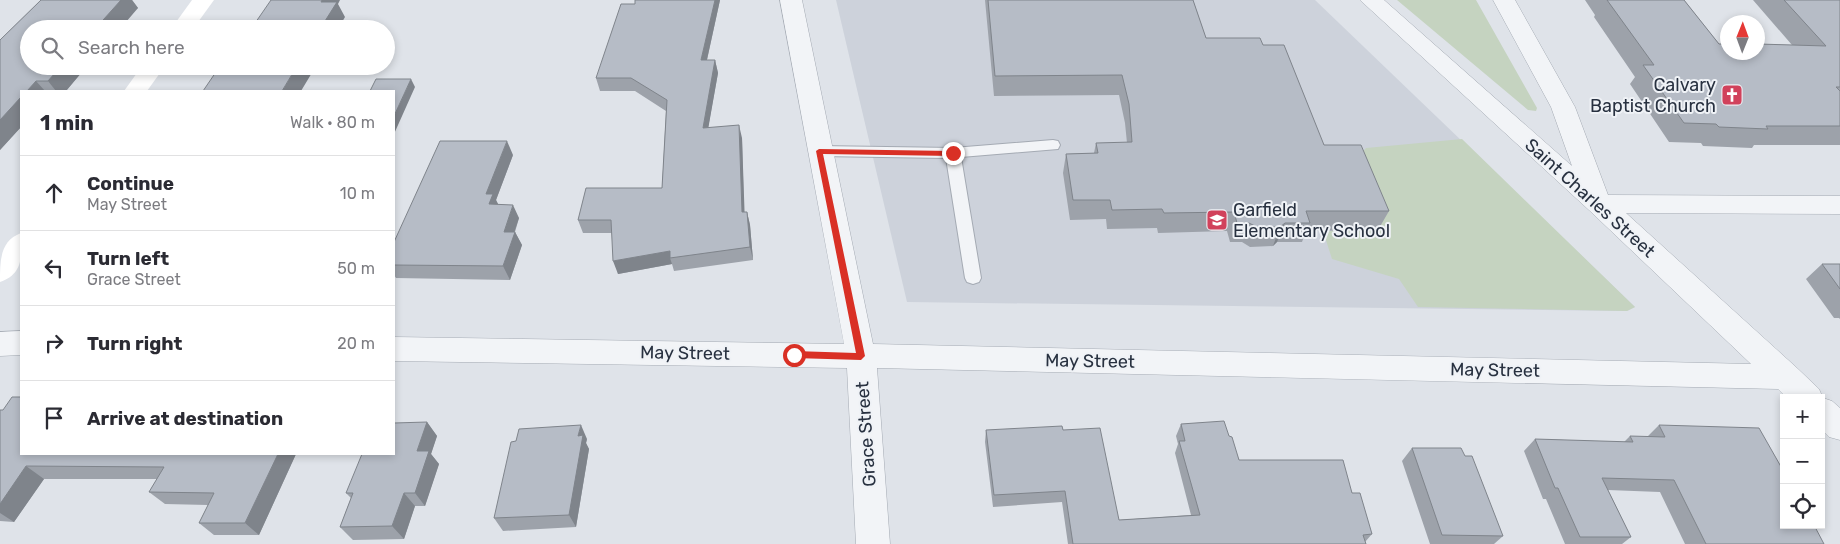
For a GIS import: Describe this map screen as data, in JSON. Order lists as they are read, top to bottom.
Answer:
{
  "streets": {
    "street": ["Saint Charles Street", "May Street", "Grace Street"]
  },
  "crossings": [
    ["Saint Charles Street", "May Street"],
    ["May Street", "Grace Street"]
  ],
  "places": {
    "church": ["Calvary Baptist Church"],
    "school or university": ["Garfield Elementary School"]
  },
  "north": "top",
  "page": {
    "search": "Search here",
    "heading": ["1 min", "Walk · 80 m"],
    "list": [
      ["Continue", "May Street", "10 m"],
      ["Turn left", "Grace Street", "50 m"],
      ["Turn right", "20 m"],
      "Arrive at destination"
    ],
    "map_buttons": ["+", "−"]
  }
}
